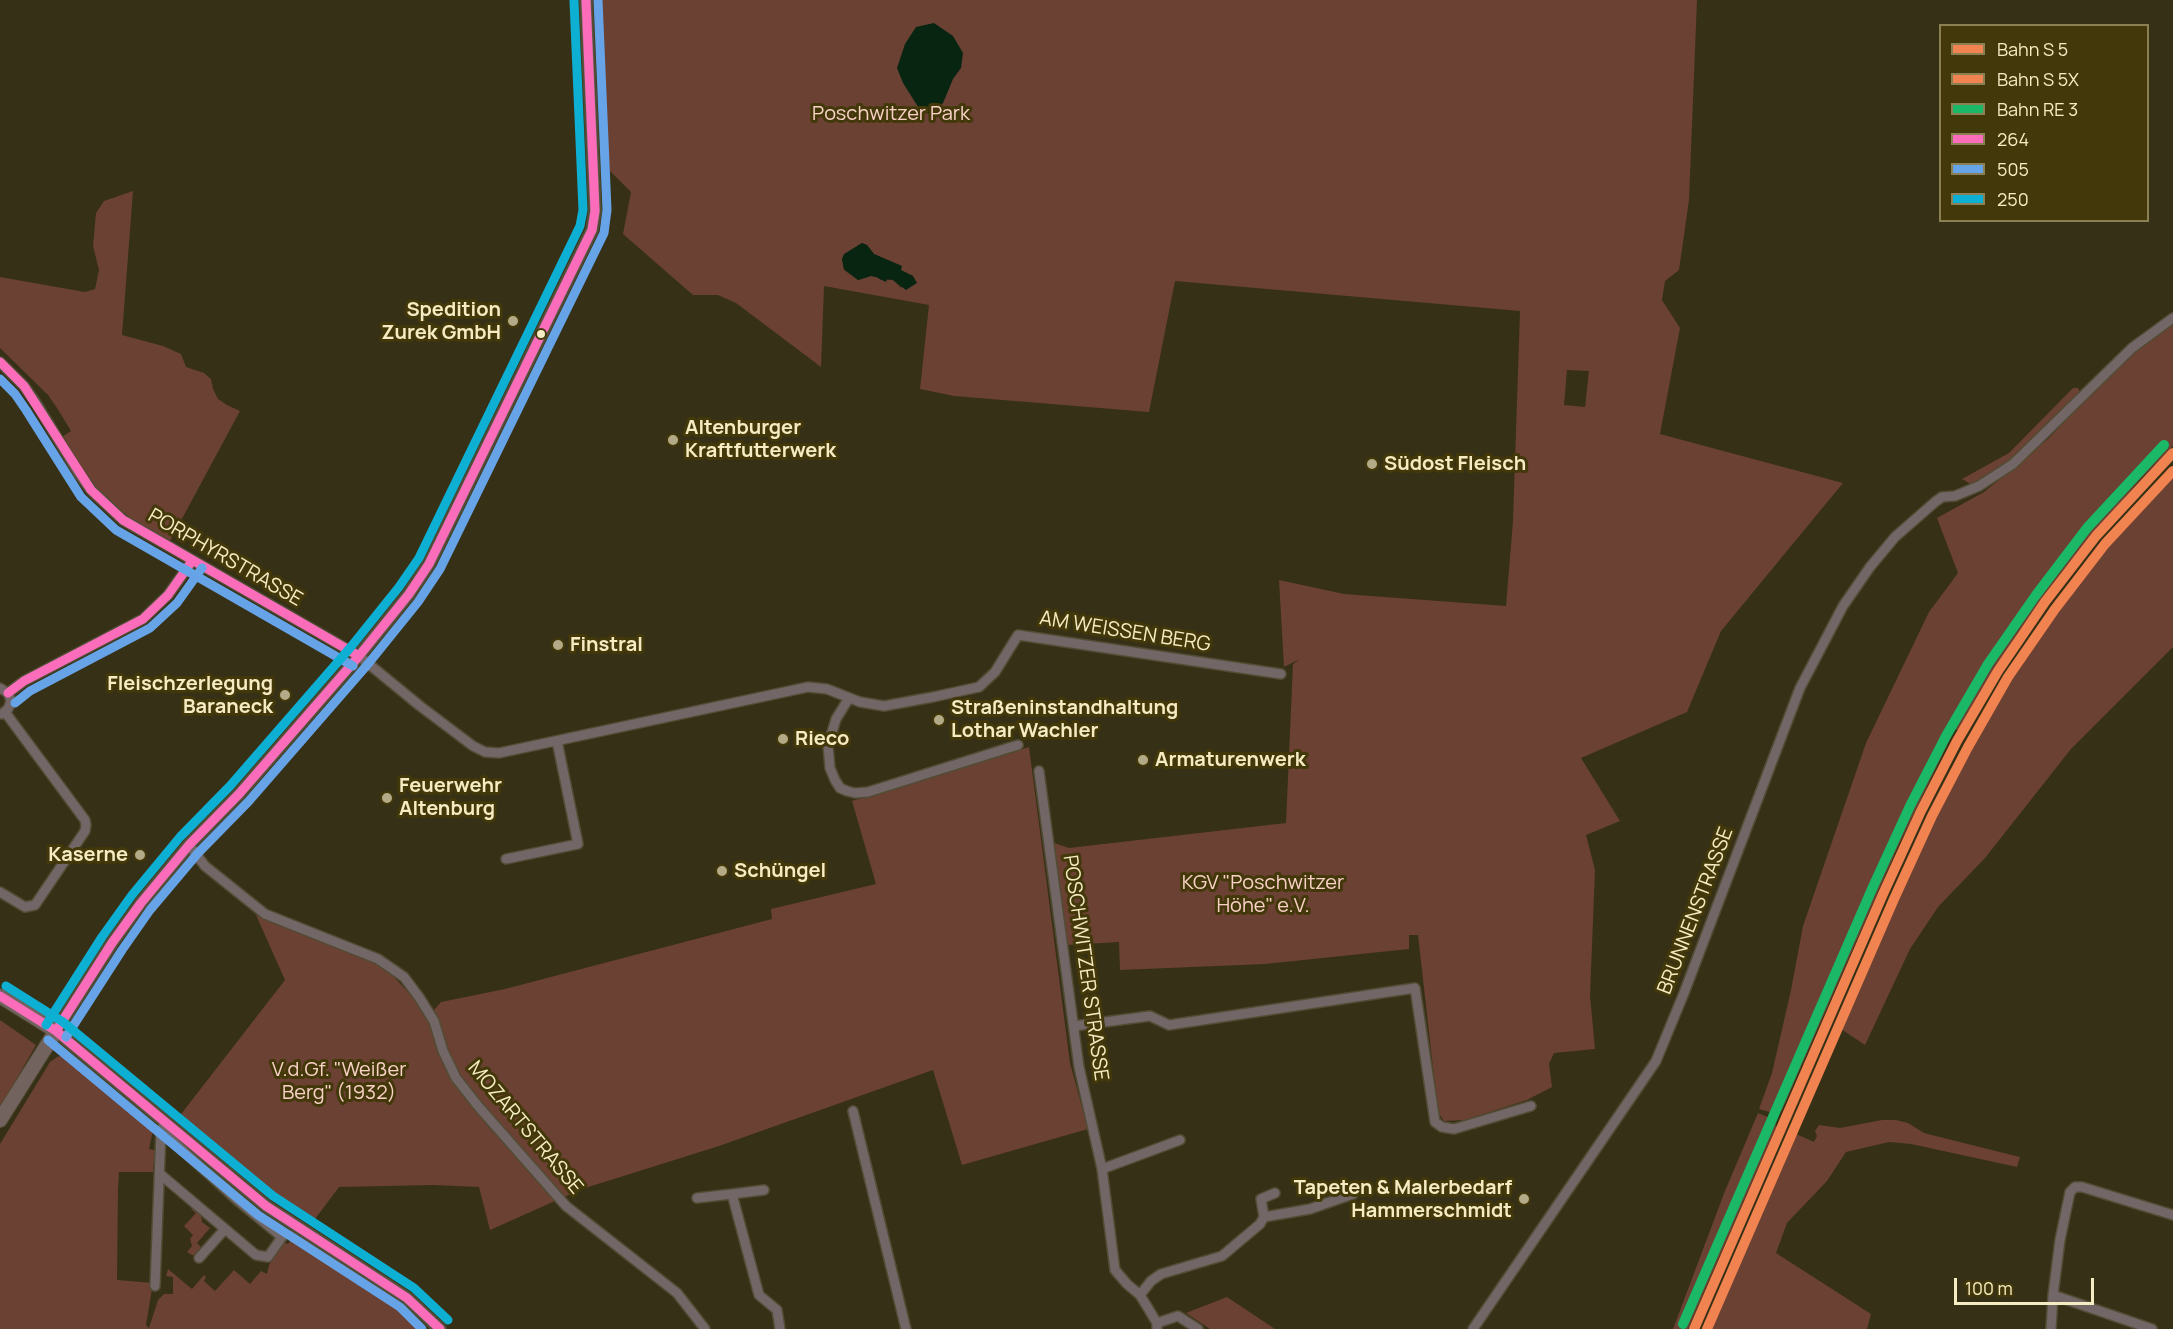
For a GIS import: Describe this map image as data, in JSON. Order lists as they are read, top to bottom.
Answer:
{
  "streets": {
    "street": [
      "PORPHYRSTRASSE",
      "AM WEISSEN BERG",
      "BRUNNENSTRASSE",
      "POSCHWITZER STRASSE",
      "MOZARTSTRASSE"
    ]
  },
  "crossings": [
    ["PORPHYRSTRASSE", "AM WEISSEN BERG"]
  ],
  "parks": ["Poschwitzer Park", "KGV \"Poschwitzer Höhe\" e.V.", "V.d.Gf. \"Weißer Berg\" (1932)"],
  "places": [
    "Spedition Zurek GmbH",
    "Altenburger Kraftfutterwerk",
    "Südost Fleisch",
    "Finstral",
    "Fleischzerlegung Baraneck",
    "Straßeninstandhaltung Lothar Wachler",
    "Rieco",
    "Armaturenwerk",
    "Feuerwehr Altenburg",
    "Kaserne",
    "Schüngel",
    "Tapeten & Malerbedarf Hammerschmidt"
  ],
  "lines": ["transit line 264", "transit line 505", "transit line 250"],
  "legend": [
    "Bahn S 5",
    "Bahn S 5X",
    "Bahn RE 3",
    "264",
    "505",
    "250"
  ],
  "scale_bar": "100 m"
}
